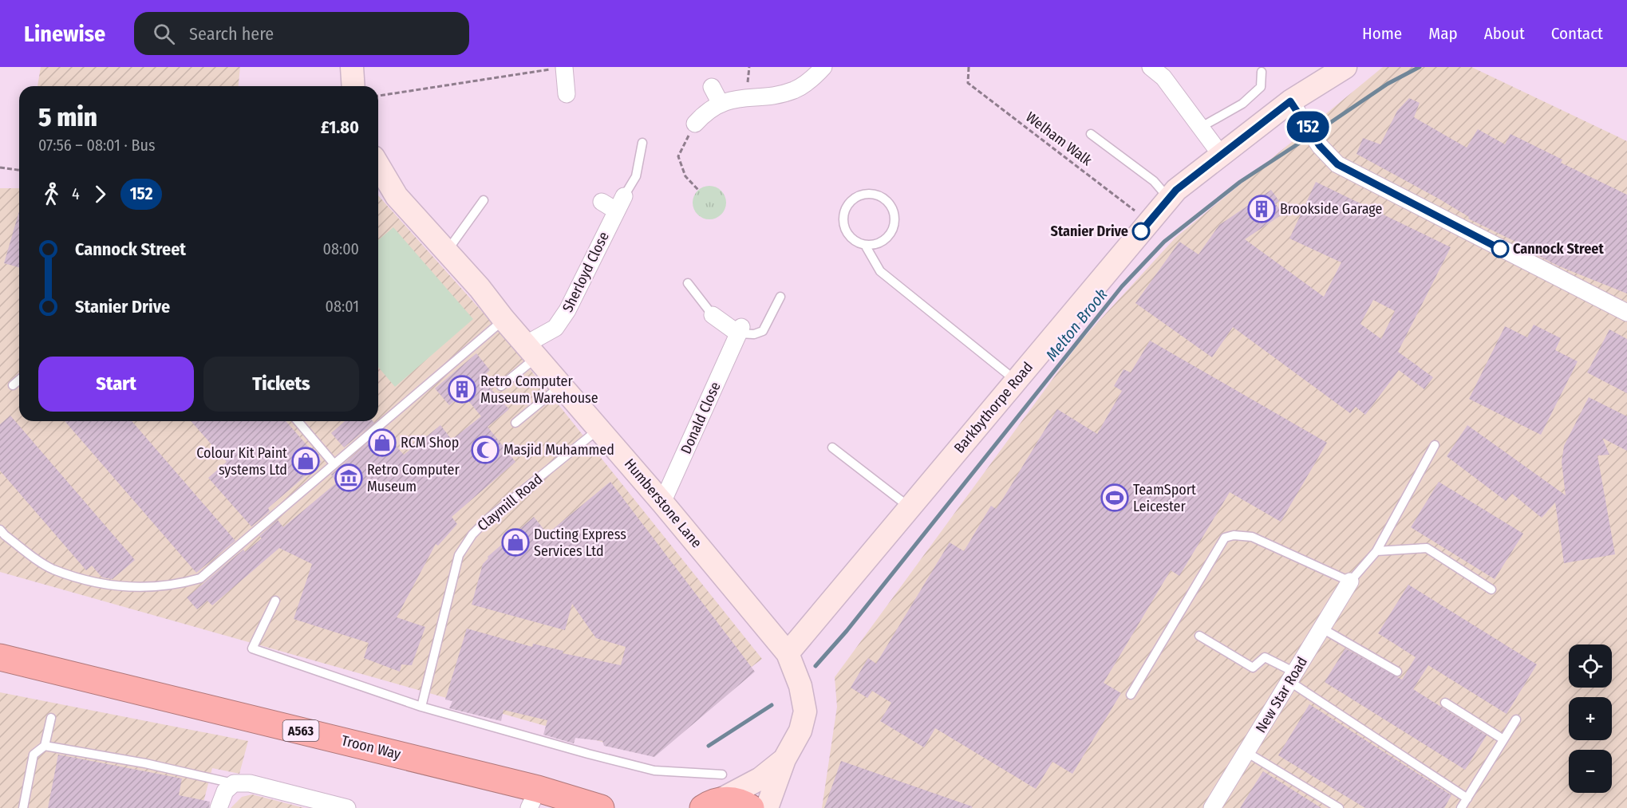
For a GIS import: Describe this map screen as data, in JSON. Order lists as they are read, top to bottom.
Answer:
{
  "streets": {
    "highway": ["A563", "Troon Way"],
    "street": [
      "Sherloyd Close",
      "Barkbythorpe Road",
      "Donald Close",
      "Humberstone Lane",
      "New Star Road"
    ],
    "lane": ["Claymill Road"],
    "path": ["Welham Walk"]
  },
  "crossings": [
    ["Welham Walk", "Barkbythorpe Road"],
    ["Sherloyd Close", "Humberstone Lane"],
    ["Barkbythorpe Road", "Humberstone Lane"],
    ["Donald Close", "Humberstone Lane"],
    ["Claymill Road", "Humberstone Lane"]
  ],
  "water": ["Melton Brook"],
  "places": {
    "building": ["Brookside Garage", "Retro Computer Museum Warehouse"],
    "other": ["Stanier Drive", "Cannock Street"],
    "shop": ["RCM Shop", "Colour Kit Paint systems Ltd", "Ducting Express Services Ltd"],
    "mosque": ["Masjid Muhammed"],
    "museum": ["Retro Computer Museum"],
    "sports": ["TeamSport Leicester"]
  },
  "lines": ["bus line 152"],
  "page": {
    "header": "Linewise",
    "search": "Search here",
    "nav": [
      "Home",
      "Map",
      "About",
      "Contact"
    ],
    "on_map": "152",
    "heading": ["5 min", "07:56 – 08:01 · Bus", "£1.80"],
    "legs": ["4", "152"],
    "list": [
      {
        "name": "Cannock Street",
        "value": "08:00"
      },
      {
        "name": "Stanier Drive",
        "value": "08:01"
      }
    ],
    "buttons": ["Start", "Tickets"],
    "map_buttons": ["+", "−"]
  }
}
